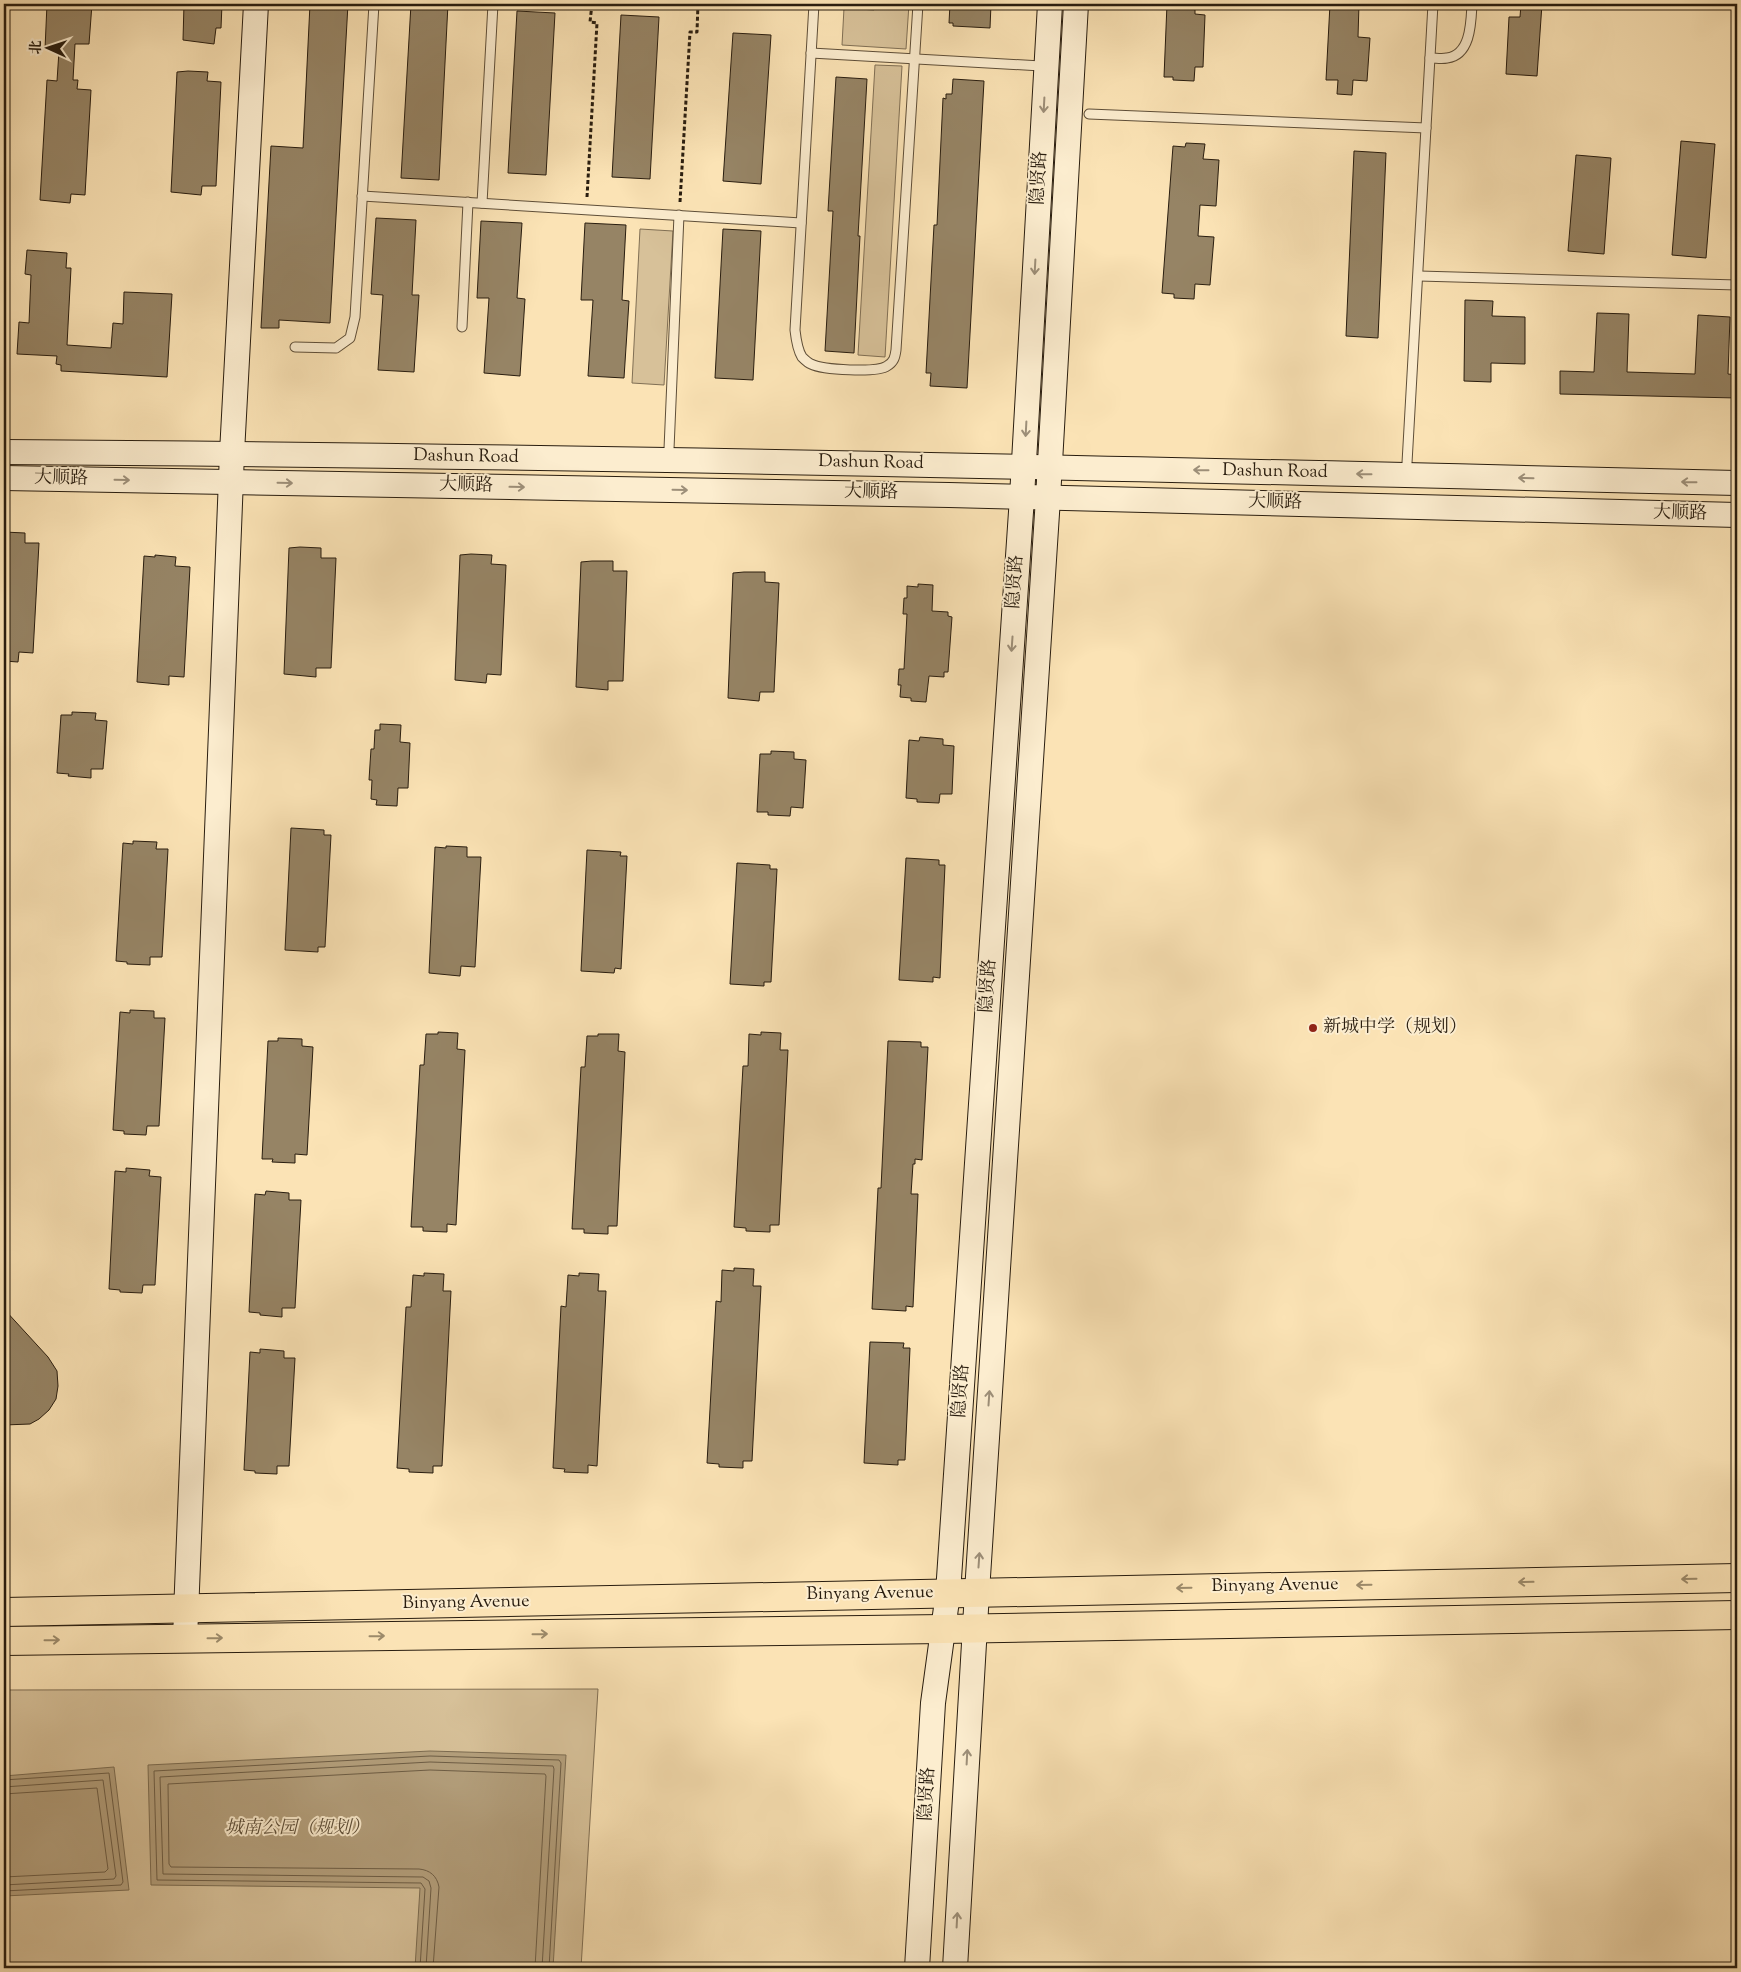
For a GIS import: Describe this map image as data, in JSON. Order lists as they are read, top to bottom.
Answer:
{
  "streets": {
    "highway": ["Binyang Avenue"],
    "street": ["隐贤路", "Dashun Road", "大顺路"]
  },
  "crossings": [
    ["隐贤路", "Dashun Road"],
    ["隐贤路", "大顺路"],
    ["隐贤路", "Binyang Avenue"]
  ],
  "one_way": ["Dashun Road", "大顺路"],
  "parks": ["城南公园（规划）"],
  "places": ["新城中学（规划）"],
  "north": "left"
}
